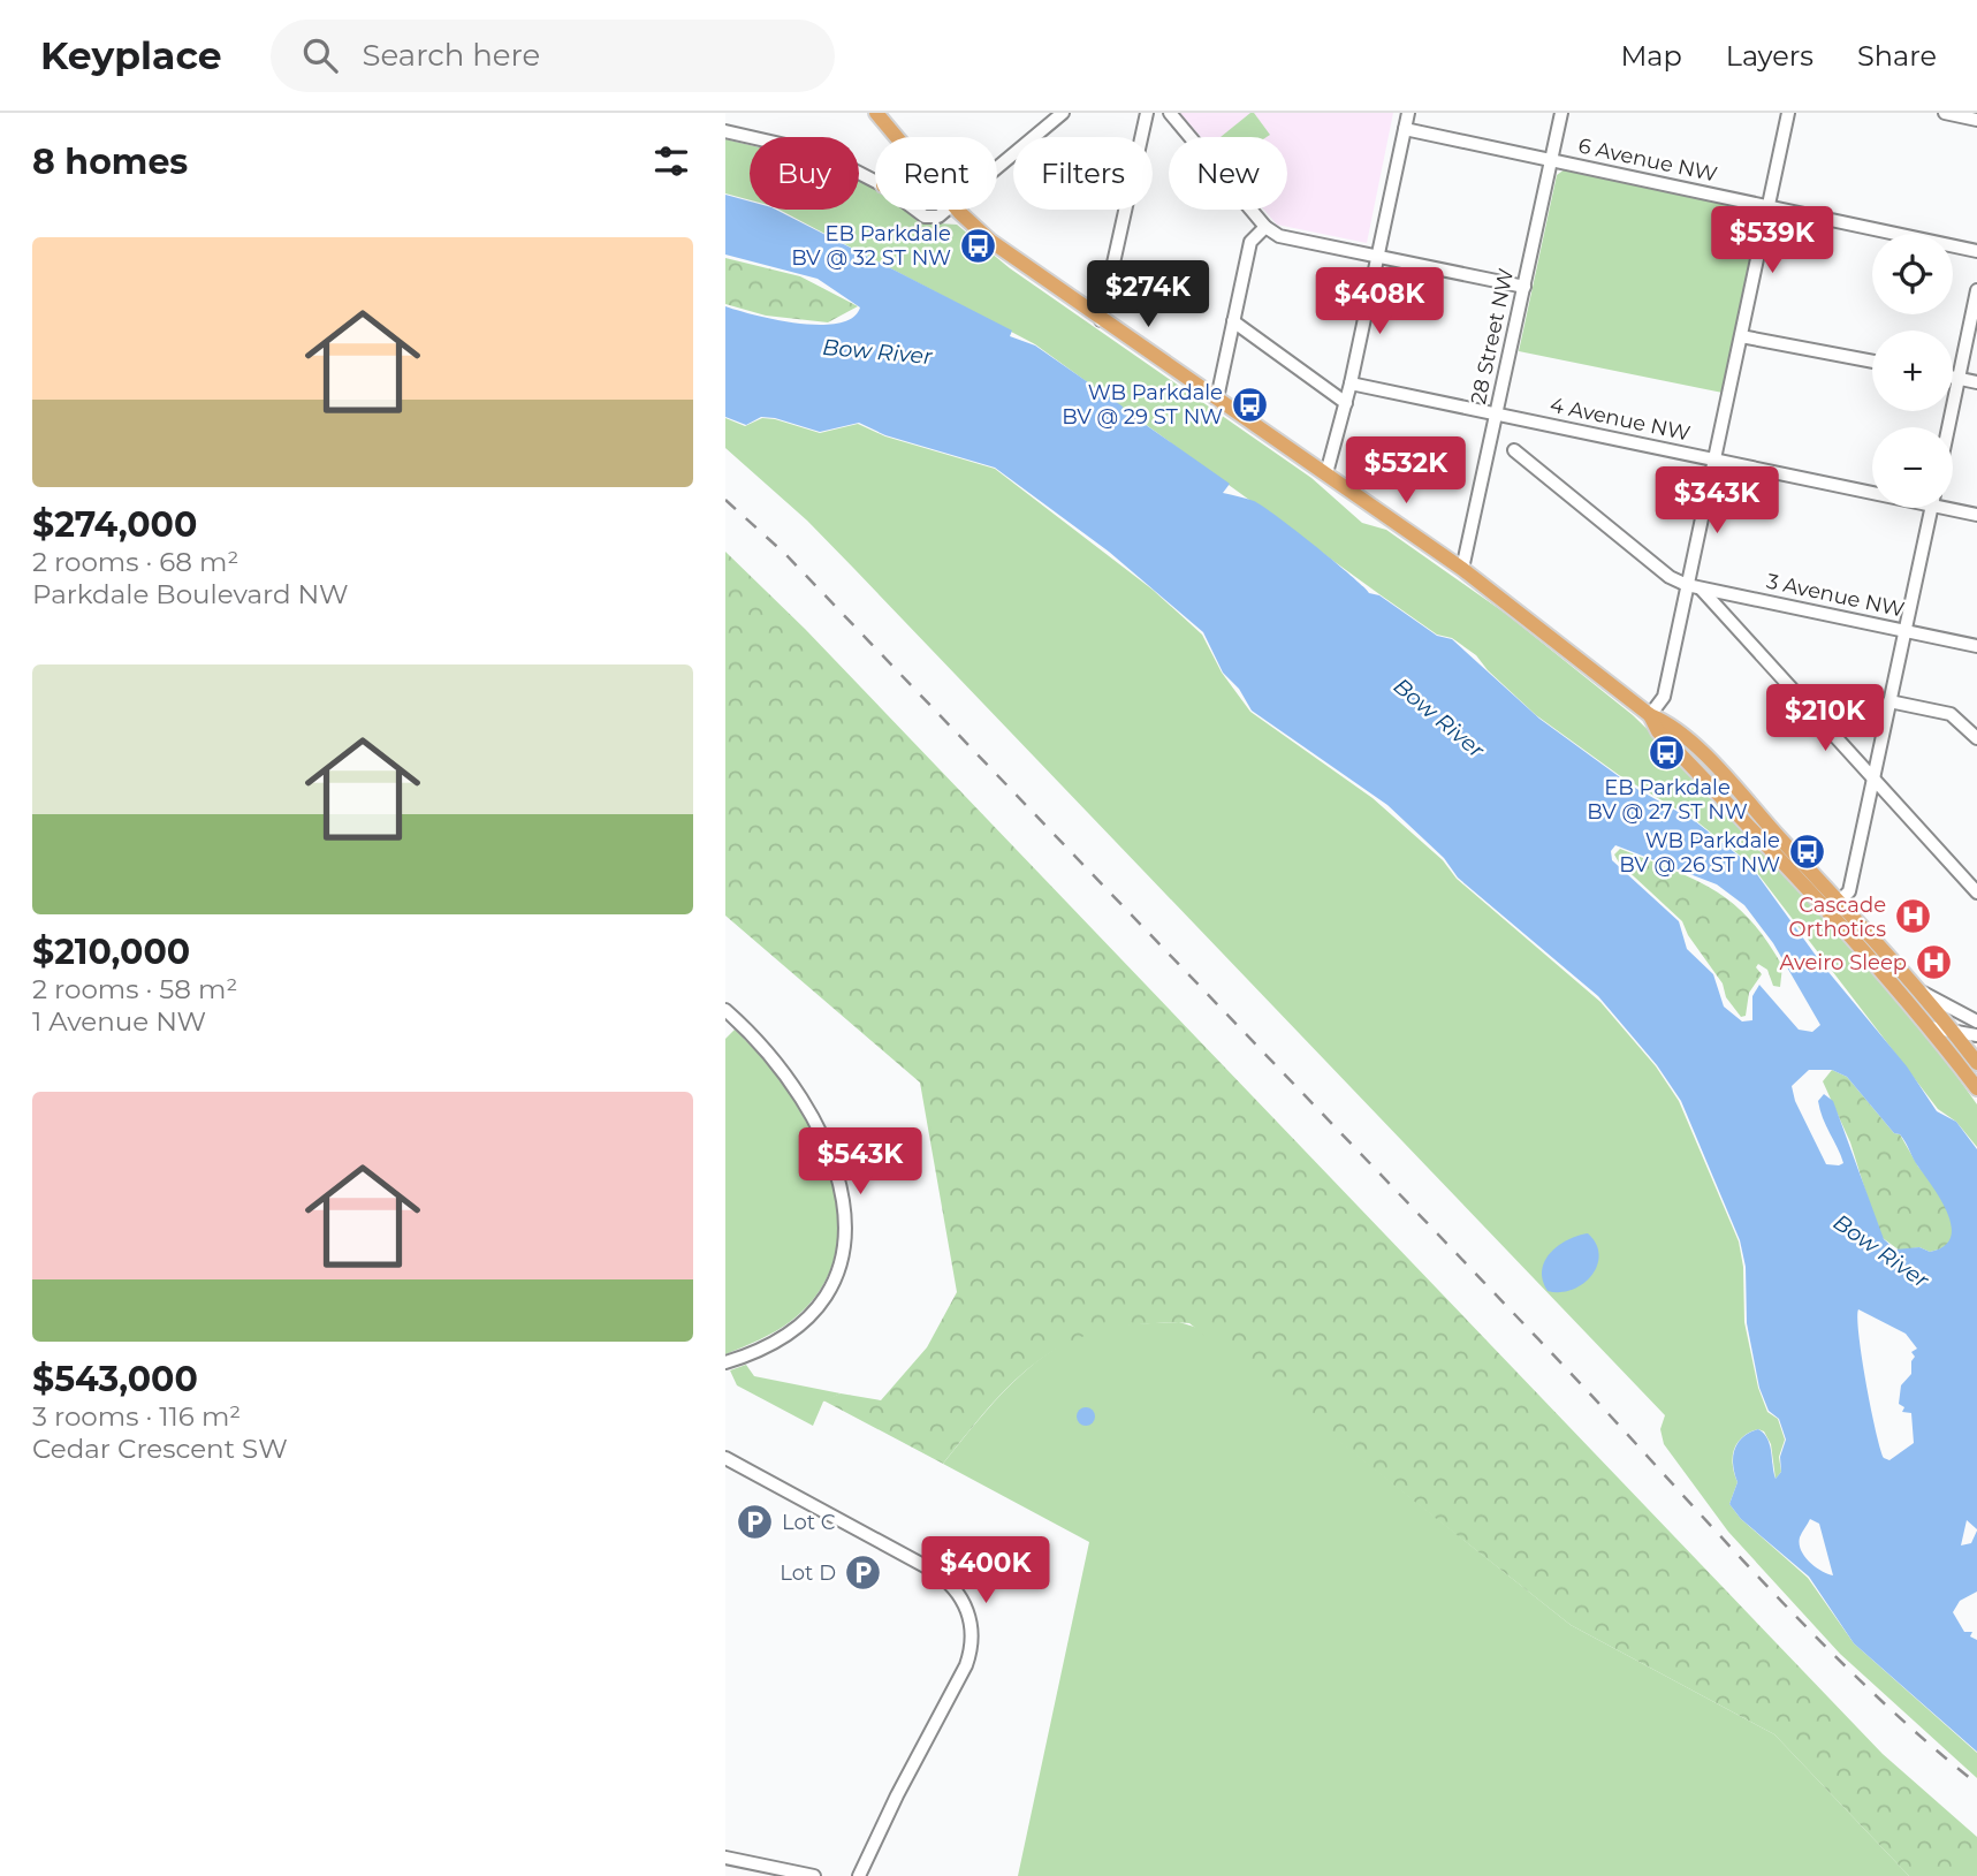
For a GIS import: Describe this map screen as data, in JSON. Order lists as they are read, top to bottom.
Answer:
{
  "streets": {
    "street": [
      "6 Avenue NW",
      "28 Street NW",
      "4 Avenue NW",
      "3 Avenue NW"
    ]
  },
  "crossings": [
    ["6 Avenue NW", "28 Street NW"],
    ["28 Street NW", "4 Avenue NW"]
  ],
  "water": ["Bow River"],
  "places": {
    "bus stop": [
      "EB Parkdale BV @ 32 ST NW",
      "WB Parkdale BV @ 29 ST NW",
      "EB Parkdale BV @ 27 ST NW",
      "WB Parkdale BV @ 26 ST NW"
    ],
    "hospital": ["Cascade Orthotics", "Aveiro Sleep"],
    "parking": ["Lot C", "Lot D"]
  },
  "page": {
    "header": "Keyplace",
    "search": "Search here",
    "nav": ["Map", "Layers", "Share"],
    "heading": "8 homes",
    "chip": [
      "Buy",
      "Rent",
      "Filters",
      "New"
    ],
    "price": [
      "$539K",
      "$274K",
      "$408K",
      "$532K",
      "$343K",
      "$210K",
      "$543K",
      "$400K"
    ],
    "list": [
      {
        "name": "$274,000",
        "note": "2 rooms · 68 m² · Parkdale Boulevard NW"
      },
      {
        "name": "$210,000",
        "note": "2 rooms · 58 m² · 1 Avenue NW"
      },
      {
        "name": "$543,000",
        "note": "3 rooms · 116 m² · Cedar Crescent SW"
      }
    ],
    "map_buttons": ["+", "−"]
  }
}
